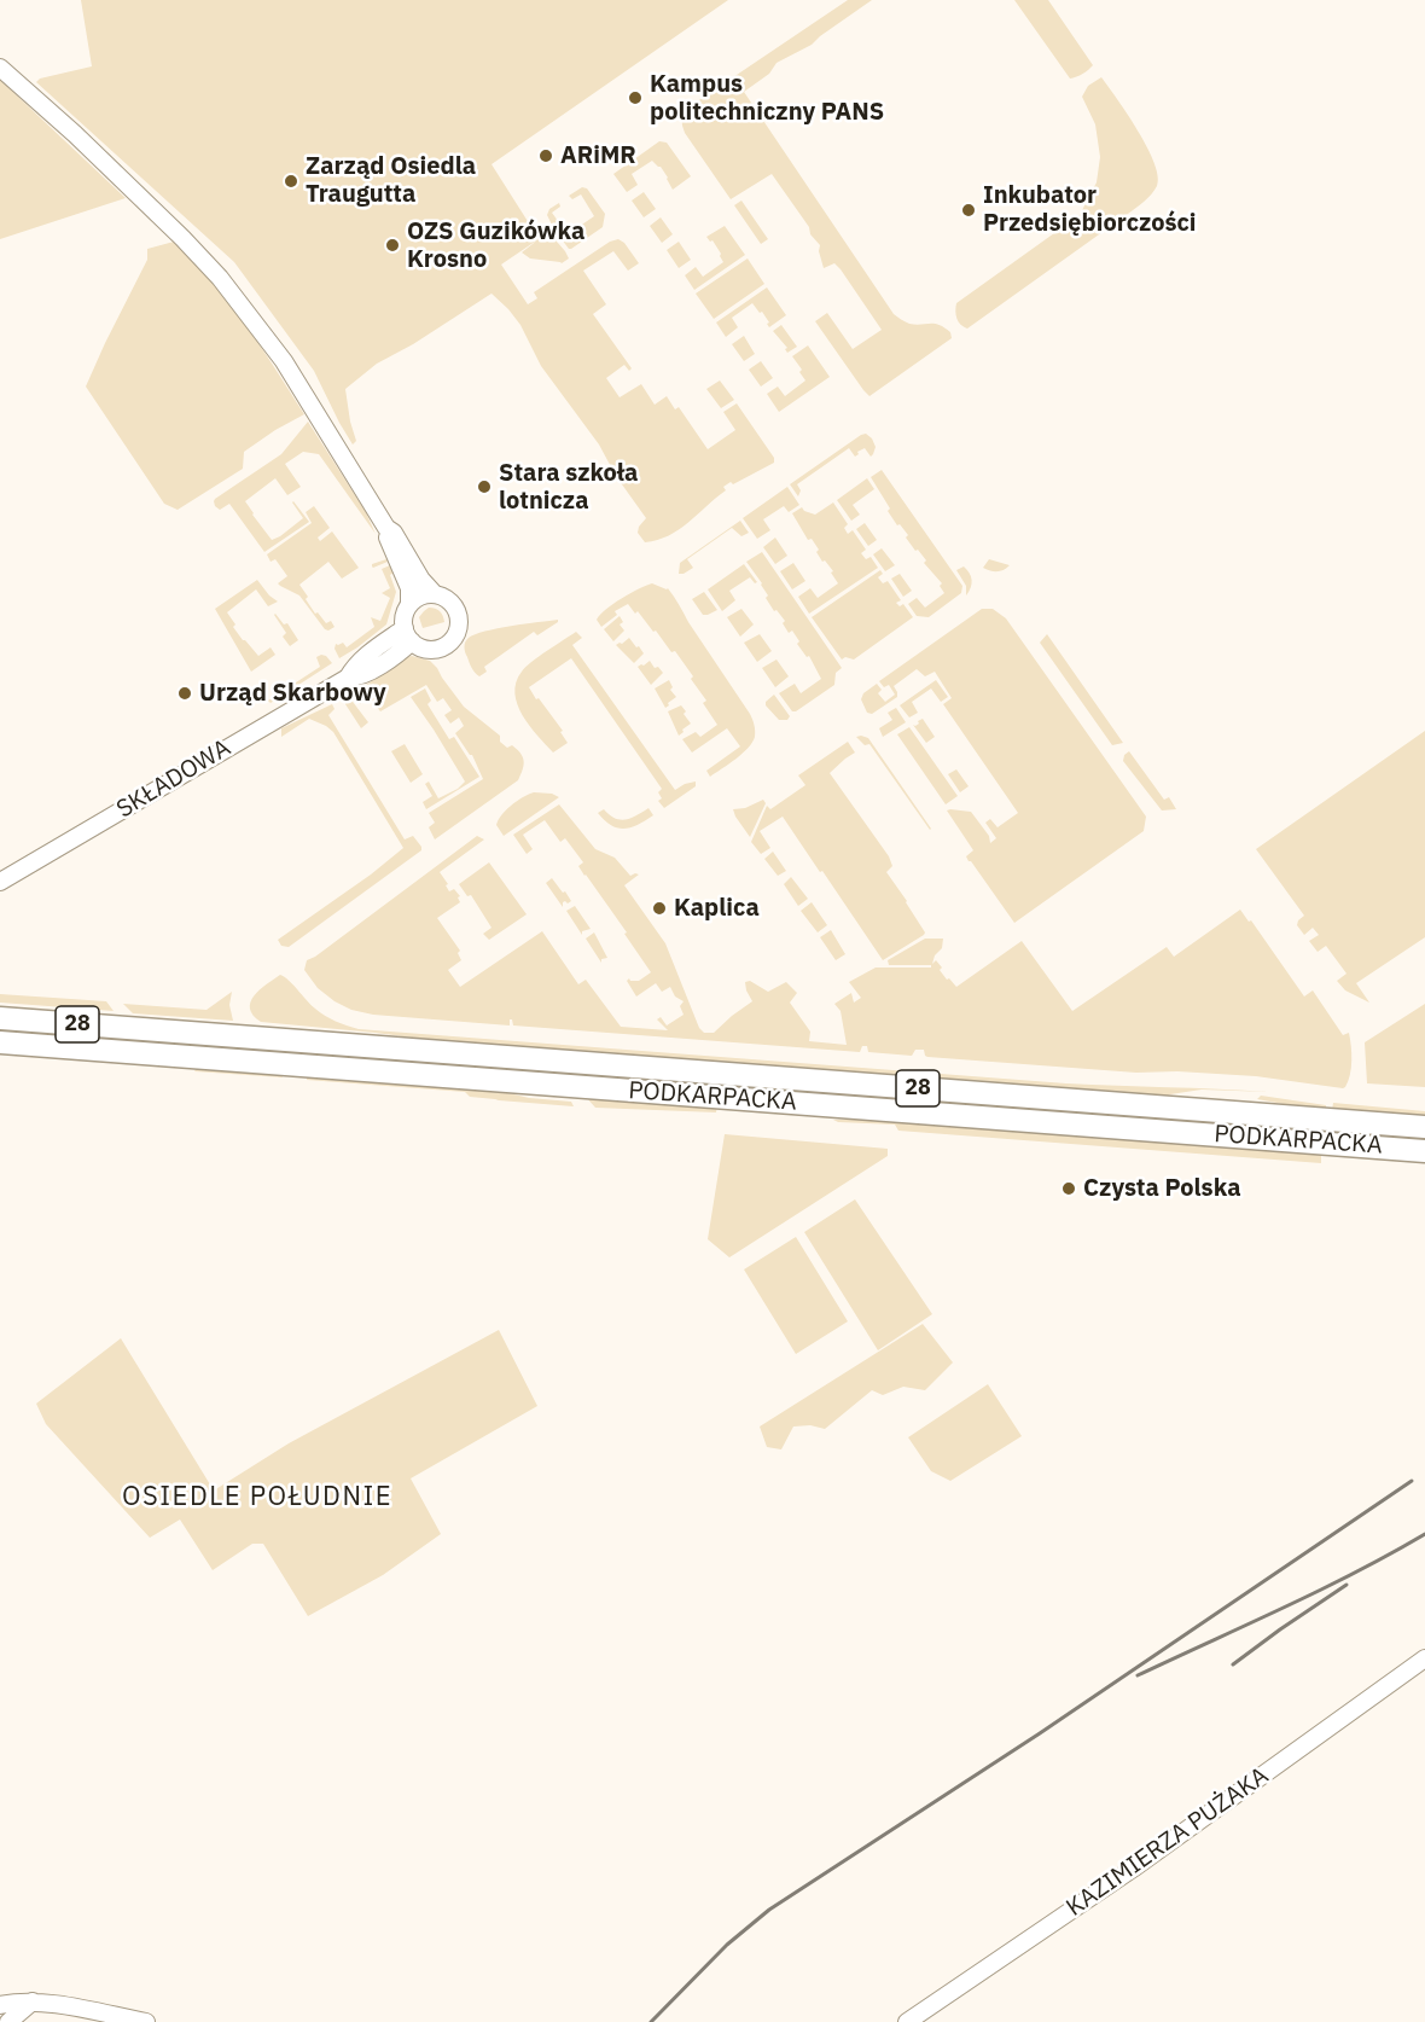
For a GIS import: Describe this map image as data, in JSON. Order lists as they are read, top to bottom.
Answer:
{
  "streets": {
    "main road": ["28", "PODKARPACKA"],
    "street": ["SKŁADOWA", "KAZIMIERZA PUŻAKA"]
  },
  "districts": ["OSIEDLE POŁUDNIE"],
  "places": [
    "Kampus politechniczny PANS",
    "ARiMR",
    "Zarząd Osiedla Traugutta",
    "Inkubator Przedsiębiorczości",
    "OZS Guzikówka Krosno",
    "Stara szkoła lotnicza",
    "Urząd Skarbowy",
    "Kaplica",
    "Czysta Polska"
  ]
}
